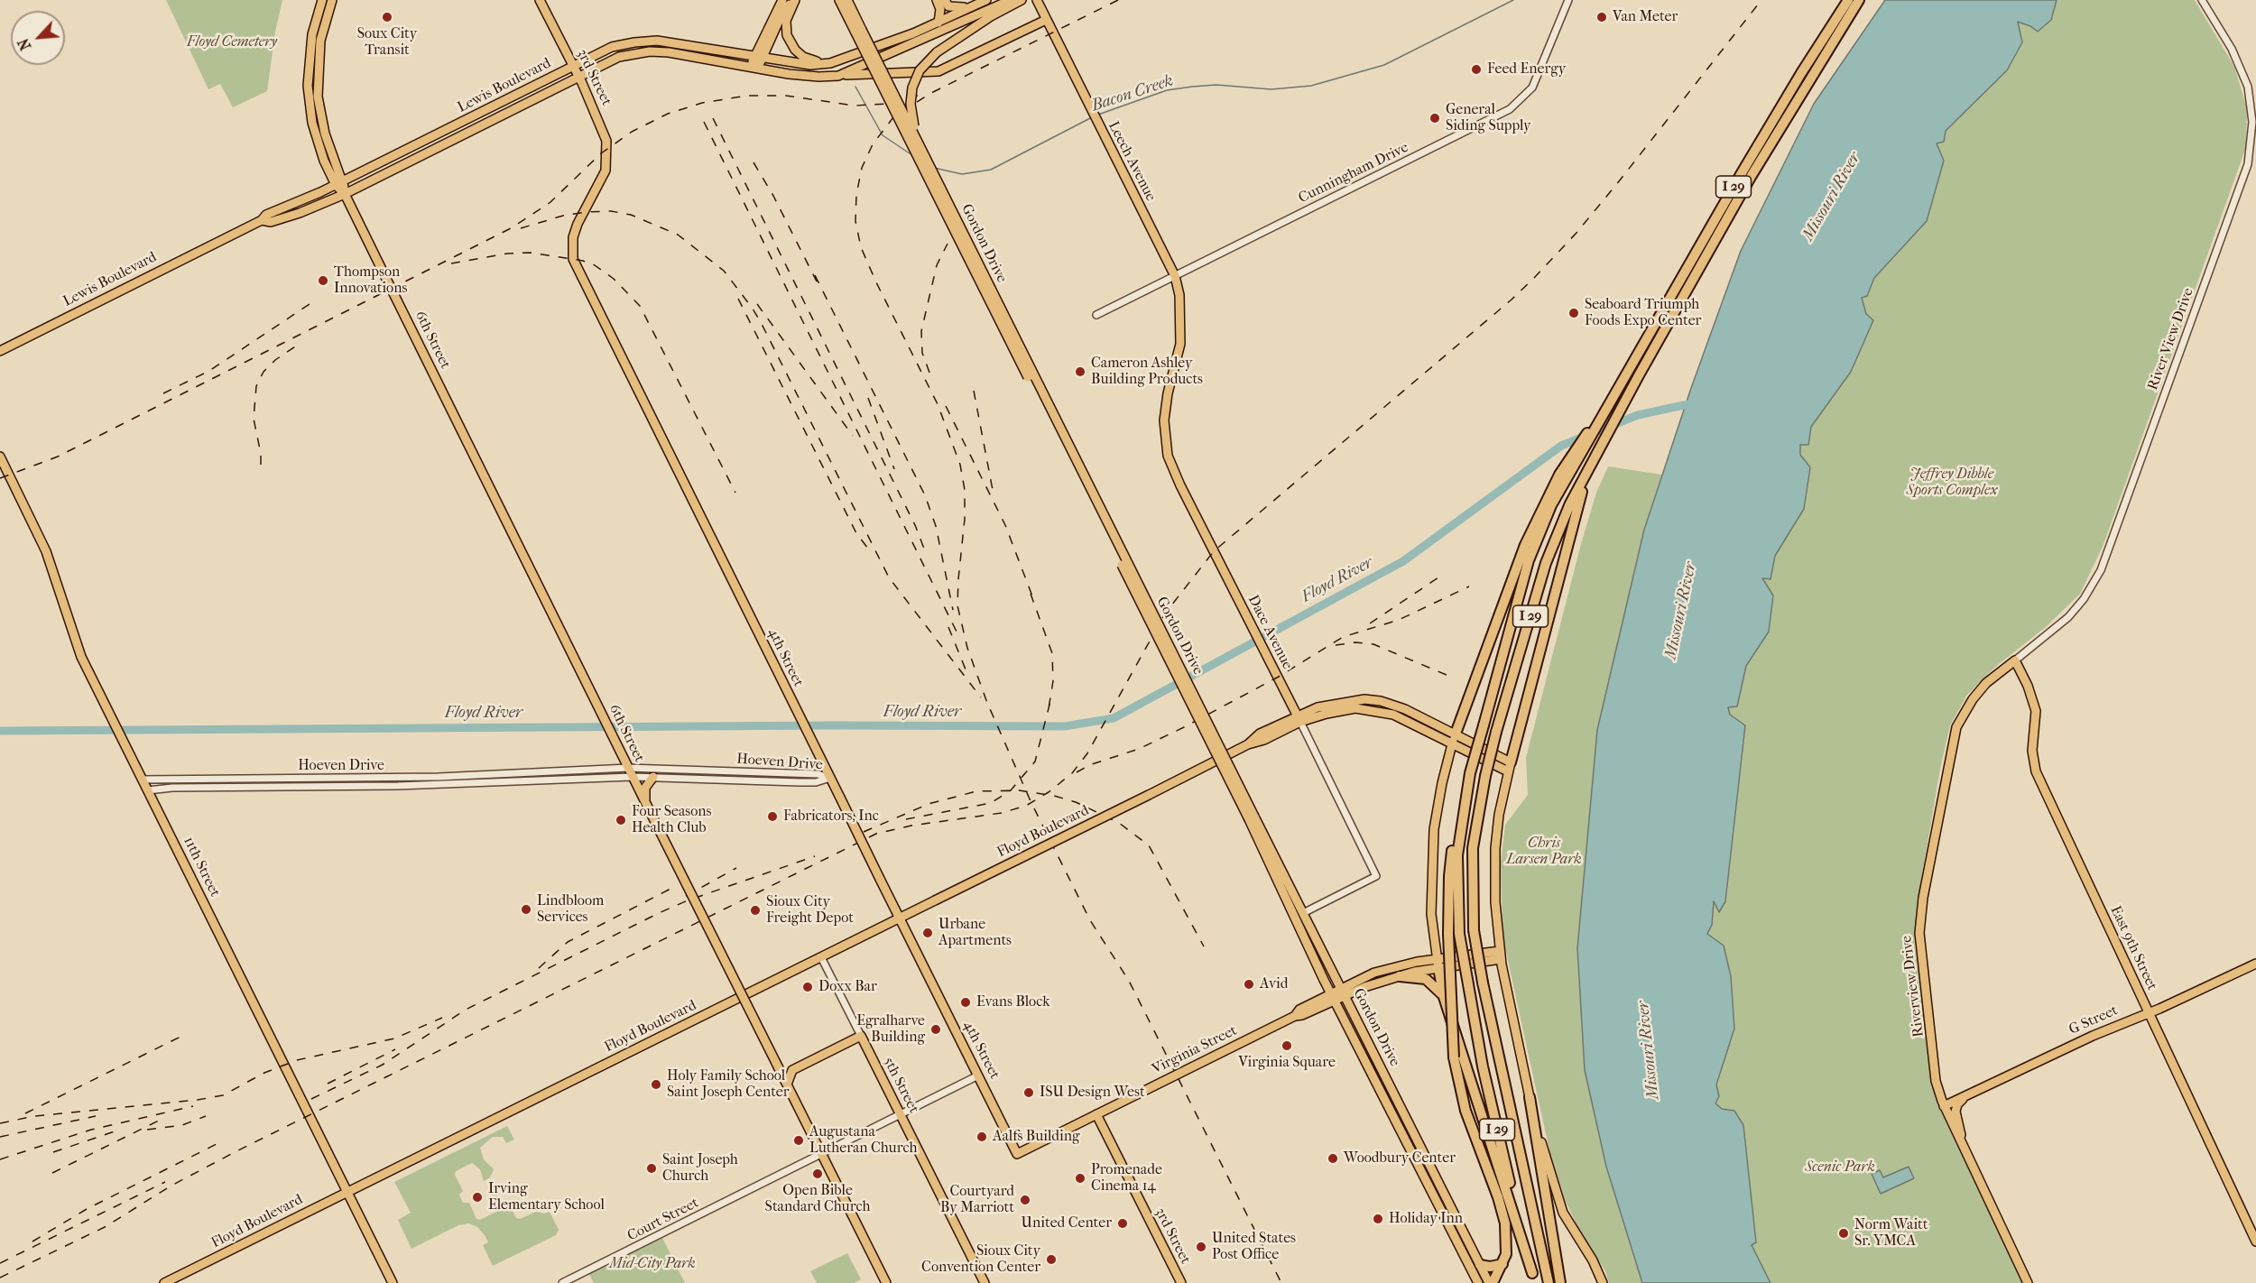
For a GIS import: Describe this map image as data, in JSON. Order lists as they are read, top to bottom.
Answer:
{
  "streets": {
    "highway": ["I 29"],
    "main road": [
      "3rd Street",
      "Lewis Boulevard",
      "Leech Avenue",
      "Gordon Drive",
      "6th Street",
      "Dace Avenue",
      "4th Street",
      "Floyd Boulevard",
      "11th Street",
      "East 9th Street",
      "Riverview Drive",
      "G Street",
      "Virginia Street",
      "5th Street"
    ],
    "street": [
      "Cunningham Drive",
      "River View Drive",
      "Hoeven Drive",
      "Court Street"
    ]
  },
  "crossings": [
    ["3rd Street", "Lewis Boulevard"],
    ["3rd Street", "4th Street"],
    ["3rd Street", "Virginia Street"],
    ["Lewis Boulevard", "Leech Avenue"],
    ["Lewis Boulevard", "6th Street"],
    ["Leech Avenue", "Cunningham Drive"],
    ["Leech Avenue", "Dace Avenue"],
    ["Gordon Drive", "Dace Avenue"],
    ["Gordon Drive", "Virginia Street"],
    ["River View Drive", "East 9th Street"],
    ["River View Drive", "Riverview Drive"],
    ["6th Street", "Hoeven Drive"],
    ["6th Street", "Court Street"],
    ["Dace Avenue", "Floyd Boulevard"],
    ["4th Street", "Hoeven Drive"],
    ["4th Street", "Floyd Boulevard"],
    ["4th Street", "Virginia Street"],
    ["4th Street", "Court Street"],
    ["Hoeven Drive", "11th Street"],
    ["Floyd Boulevard", "11th Street"],
    ["Floyd Boulevard", "5th Street"],
    ["East 9th Street", "Riverview Drive"],
    ["East 9th Street", "G Street"],
    ["Riverview Drive", "G Street"],
    ["5th Street", "Court Street"]
  ],
  "water": ["Bacon Creek", "Missouri River", "Floyd River"],
  "parks": [
    "Floyd Cemetery",
    "Jeffrey Dibble Sports Complex",
    "Chris Larsen Park",
    "Scenic Park",
    "Mid-City Park"
  ],
  "places": [
    "Soux City Transit",
    "Van Meter",
    "Feed Energy",
    "General Siding Supply",
    "Thompson Innovations",
    "Seaboard Triumph Foods Expo Center",
    "Cameron Ashley Building Products",
    "Fabricators, Inc",
    "Four Seasons Health Club",
    "Lindbloom Services",
    "Sioux City Freight Depot",
    "Urbane Apartments",
    "Avid",
    "Doxx Bar",
    "Evans Block",
    "Egralharve Building",
    "Virginia Square",
    "Holy Family School Saint Joseph Center",
    "ISU Design West",
    "Aalfs Building",
    "Augustana Lutheran Church",
    "Woodbury Center",
    "Saint Joseph Church",
    "Open Bible Standard Church",
    "Promenade Cinema 14",
    "Irving Elementary School",
    "Courtyard By Marriott",
    "Holiday Inn",
    "United Center",
    "Norm Waitt Sr. YMCA",
    "United States Post Office",
    "Sioux City Convention Center"
  ],
  "north": "bottom left"
}
